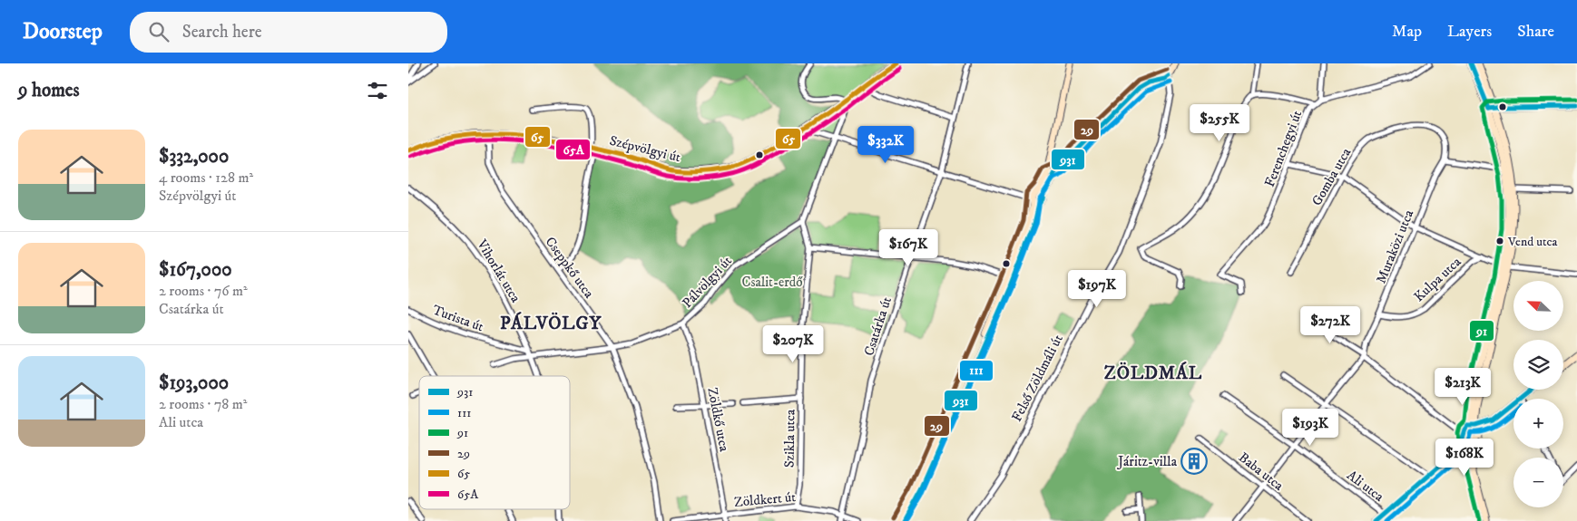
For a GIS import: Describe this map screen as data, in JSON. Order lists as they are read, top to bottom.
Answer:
{
  "streets": {
    "street": [
      "Szépvölgyi út",
      "Ferenchegyi út",
      "Gomba utca",
      "Muraközi utca",
      "Cseppkő utca",
      "Vihorlát utca",
      "Kulpa utca",
      "Pálvölgyi út",
      "Turista út",
      "Csatárka út",
      "Felső Zöldmáli út",
      "Zöldkő utca",
      "Szikla utca",
      "Baba utca",
      "Ali utca",
      "Zöldkert út"
    ]
  },
  "crossings": [
    ["Szépvölgyi út", "Cseppkő utca"],
    ["Gomba utca", "Muraközi utca"],
    ["Muraközi utca", "Kulpa utca"],
    ["Cseppkő utca", "Pálvölgyi út"],
    ["Vihorlát utca", "Pálvölgyi út"],
    ["Vihorlát utca", "Turista út"],
    ["Pálvölgyi út", "Zöldkő utca"],
    ["Pálvölgyi út", "Szikla utca"],
    ["Csatárka út", "Zöldkert út"],
    ["Zöldkő utca", "Zöldkert út"],
    ["Szikla utca", "Zöldkert út"]
  ],
  "districts": ["PÁLVÖLGY", "ZÖLDMÁL"],
  "parks": ["Csalit-erdő"],
  "places": {
    "other": ["Vend utca"],
    "building": ["Járitz-villa"]
  },
  "lines": [
    "transit line 931",
    "transit line 65",
    "transit line 65A",
    "transit line 29",
    "transit line 111",
    "transit line 91"
  ],
  "legend": [
    "931",
    "111",
    "91",
    "29",
    "65",
    "65A"
  ],
  "north": "top left",
  "page": {
    "header": "Doorstep",
    "search": "Search here",
    "nav": ["Map", "Layers", "Share"],
    "heading": "9 homes",
    "price": [
      "$255K",
      "$332K",
      "$167K",
      "$197K",
      "$272K",
      "$207K",
      "$213K",
      "$193K",
      "$168K"
    ],
    "list": [
      {
        "name": "$332,000",
        "note": "4 rooms · 128 m² · Szépvölgyi út"
      },
      {
        "name": "$167,000",
        "note": "2 rooms · 76 m² · Csatárka út"
      },
      {
        "name": "$193,000",
        "note": "2 rooms · 78 m² · Ali utca"
      }
    ],
    "map_buttons": ["+", "−"]
  }
}
